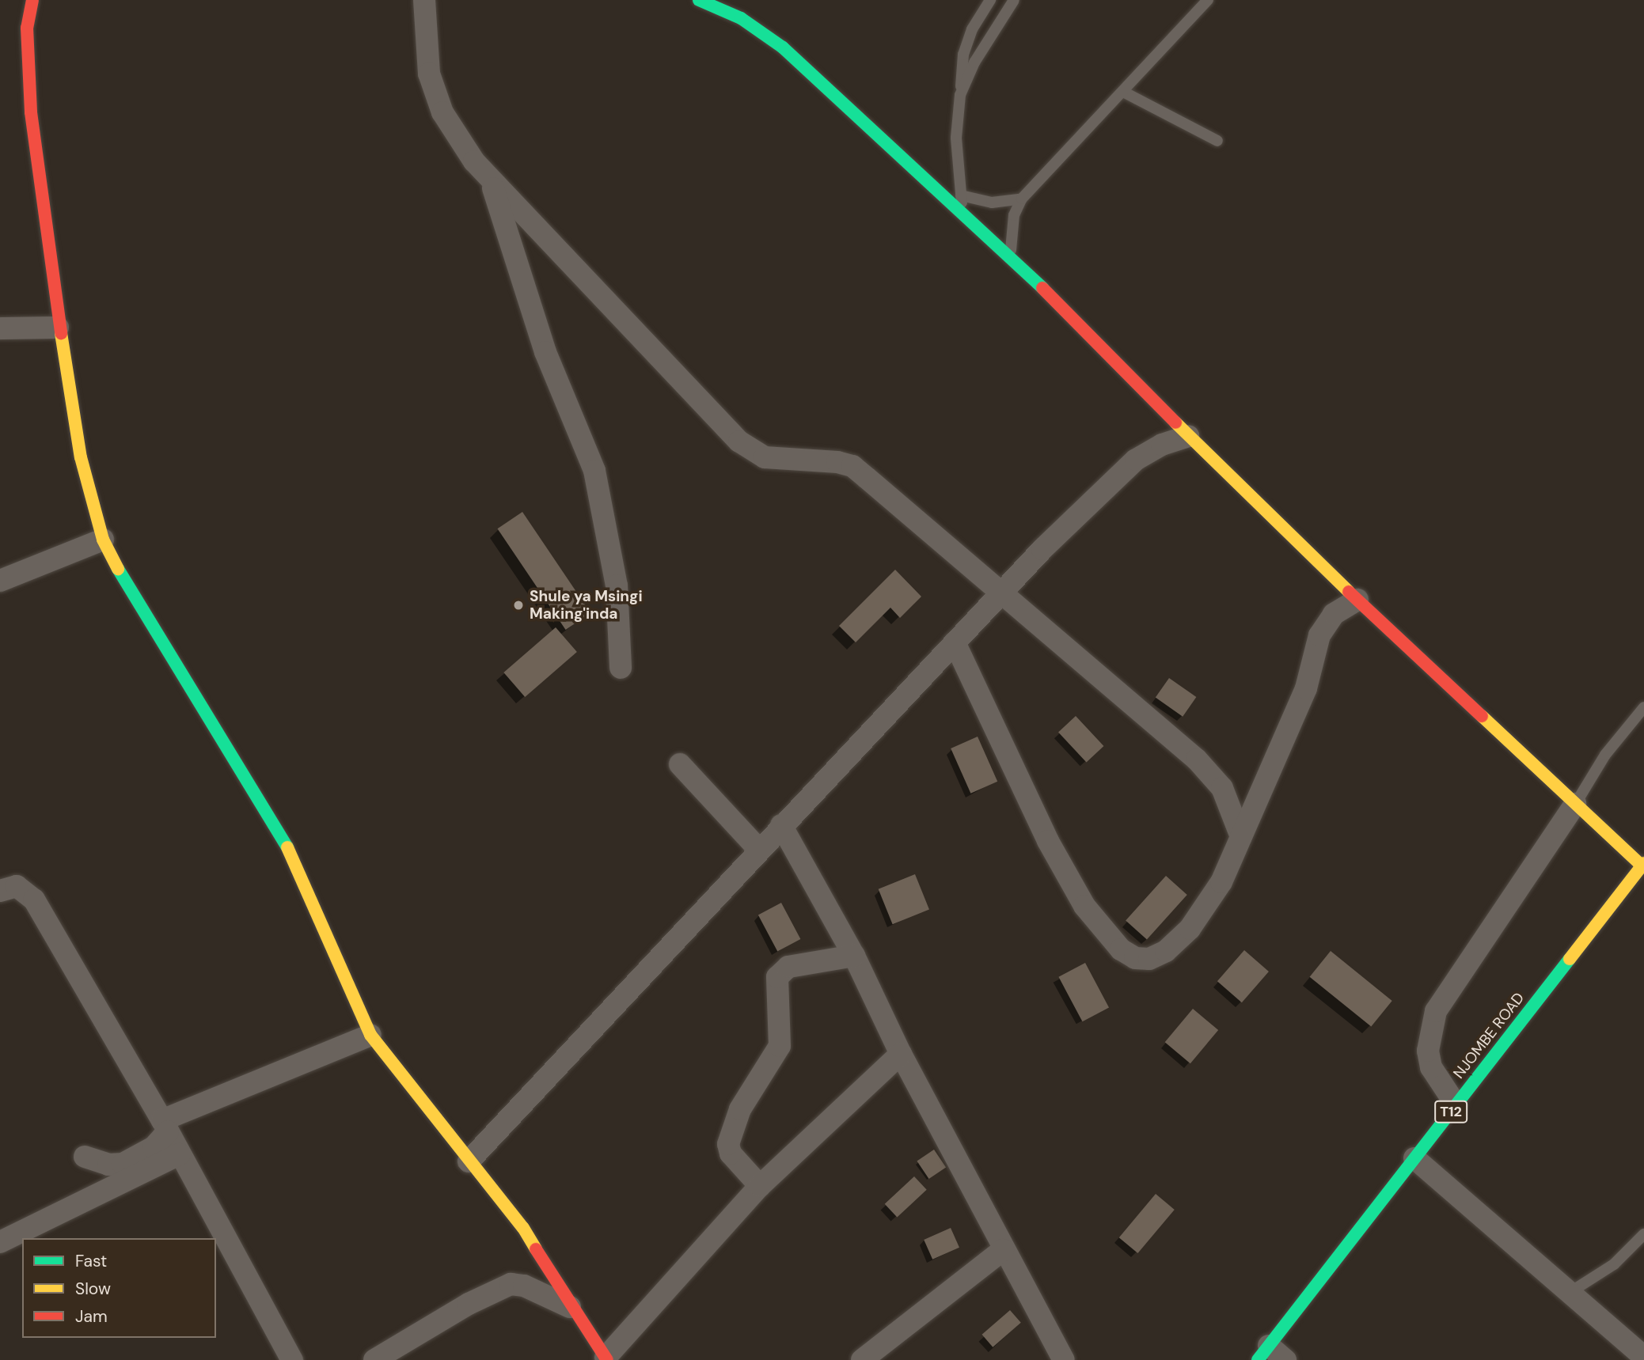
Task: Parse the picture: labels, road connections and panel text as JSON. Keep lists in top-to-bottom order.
{
  "streets": {
    "main road": ["NJOMBE ROAD", "T12"]
  },
  "places": ["Shule ya Msingi Making'inda"],
  "legend": ["Fast", "Slow", "Jam"]
}
